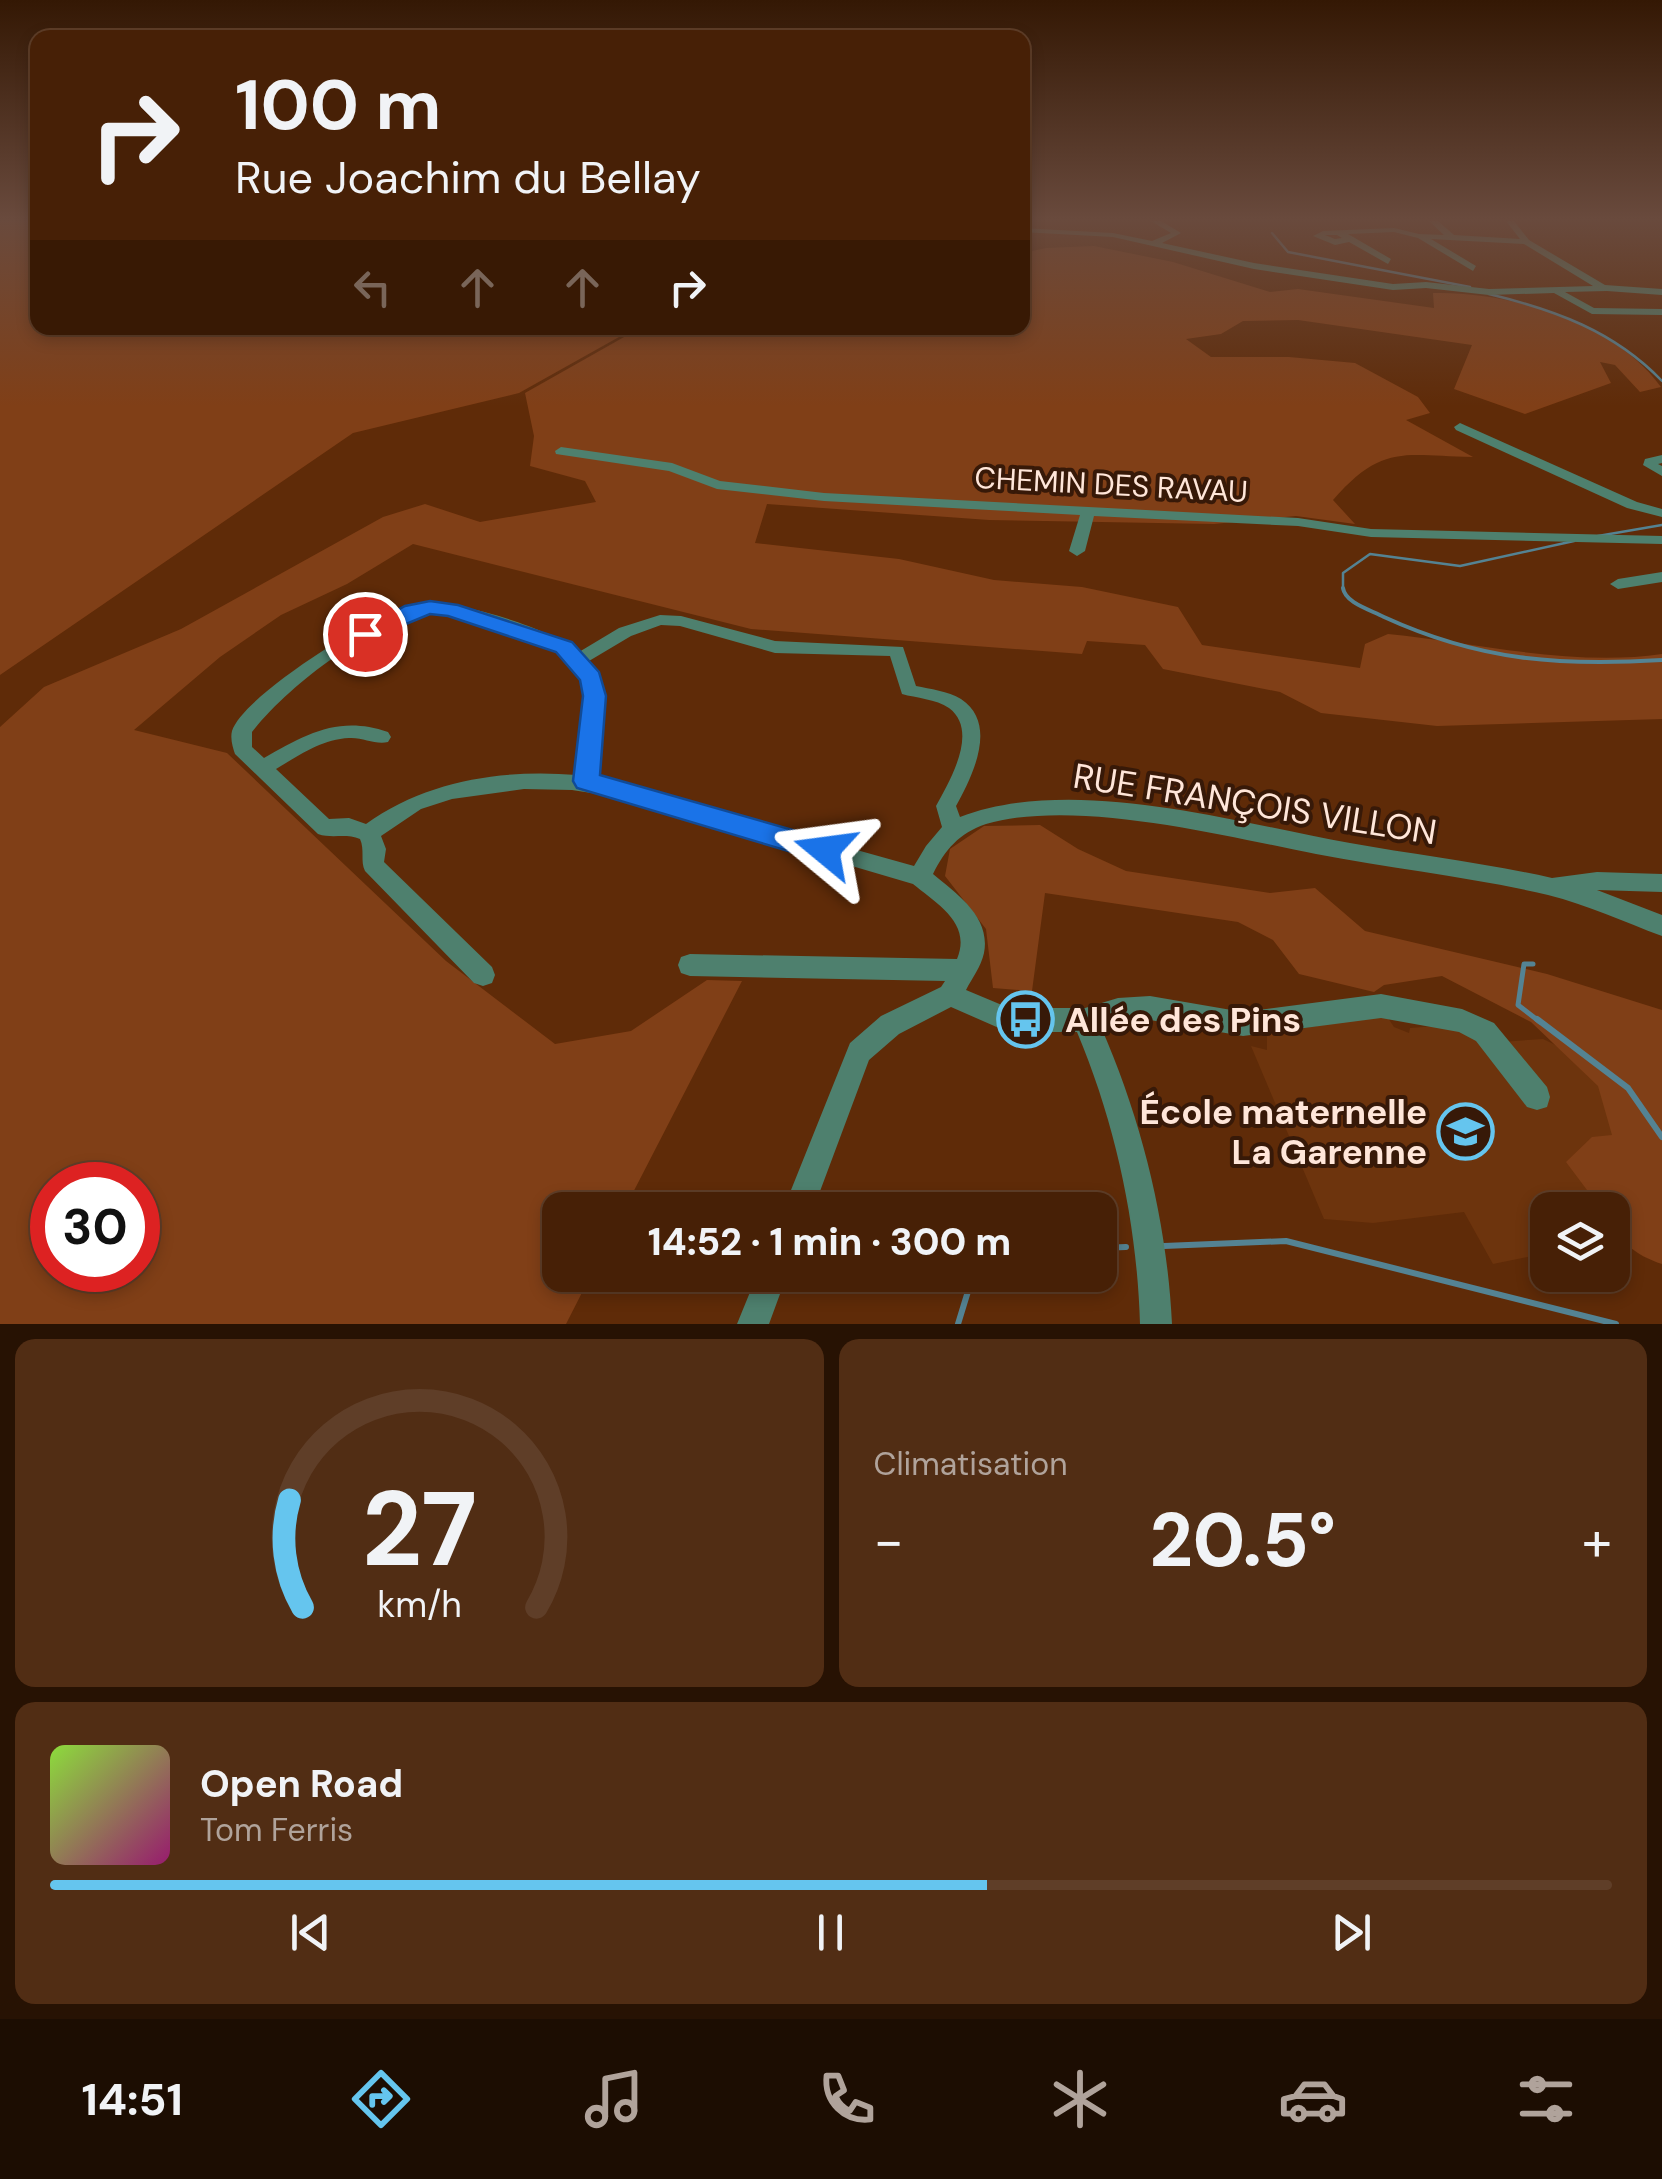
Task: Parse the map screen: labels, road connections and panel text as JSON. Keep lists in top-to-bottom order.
{
  "streets": {
    "street": ["CHEMIN DES RAVAU", "RUE FRANÇOIS VILLON"]
  },
  "places": {
    "bus stop": ["Allée des Pins"],
    "school or university": ["École maternelle La Garenne"]
  },
  "page": {
    "turn": ["100 m", "Rue Joachim du Bellay"],
    "limit": "30",
    "trip": "14:52 · 1 min · 300 m",
    "tile": "Climatisation",
    "heat": ["−", "20.5°", "+"],
    "song": ["Open Road", "Tom Ferris"],
    "tabs": "14:51",
    "gauge": ["27", "km/h"]
  }
}
